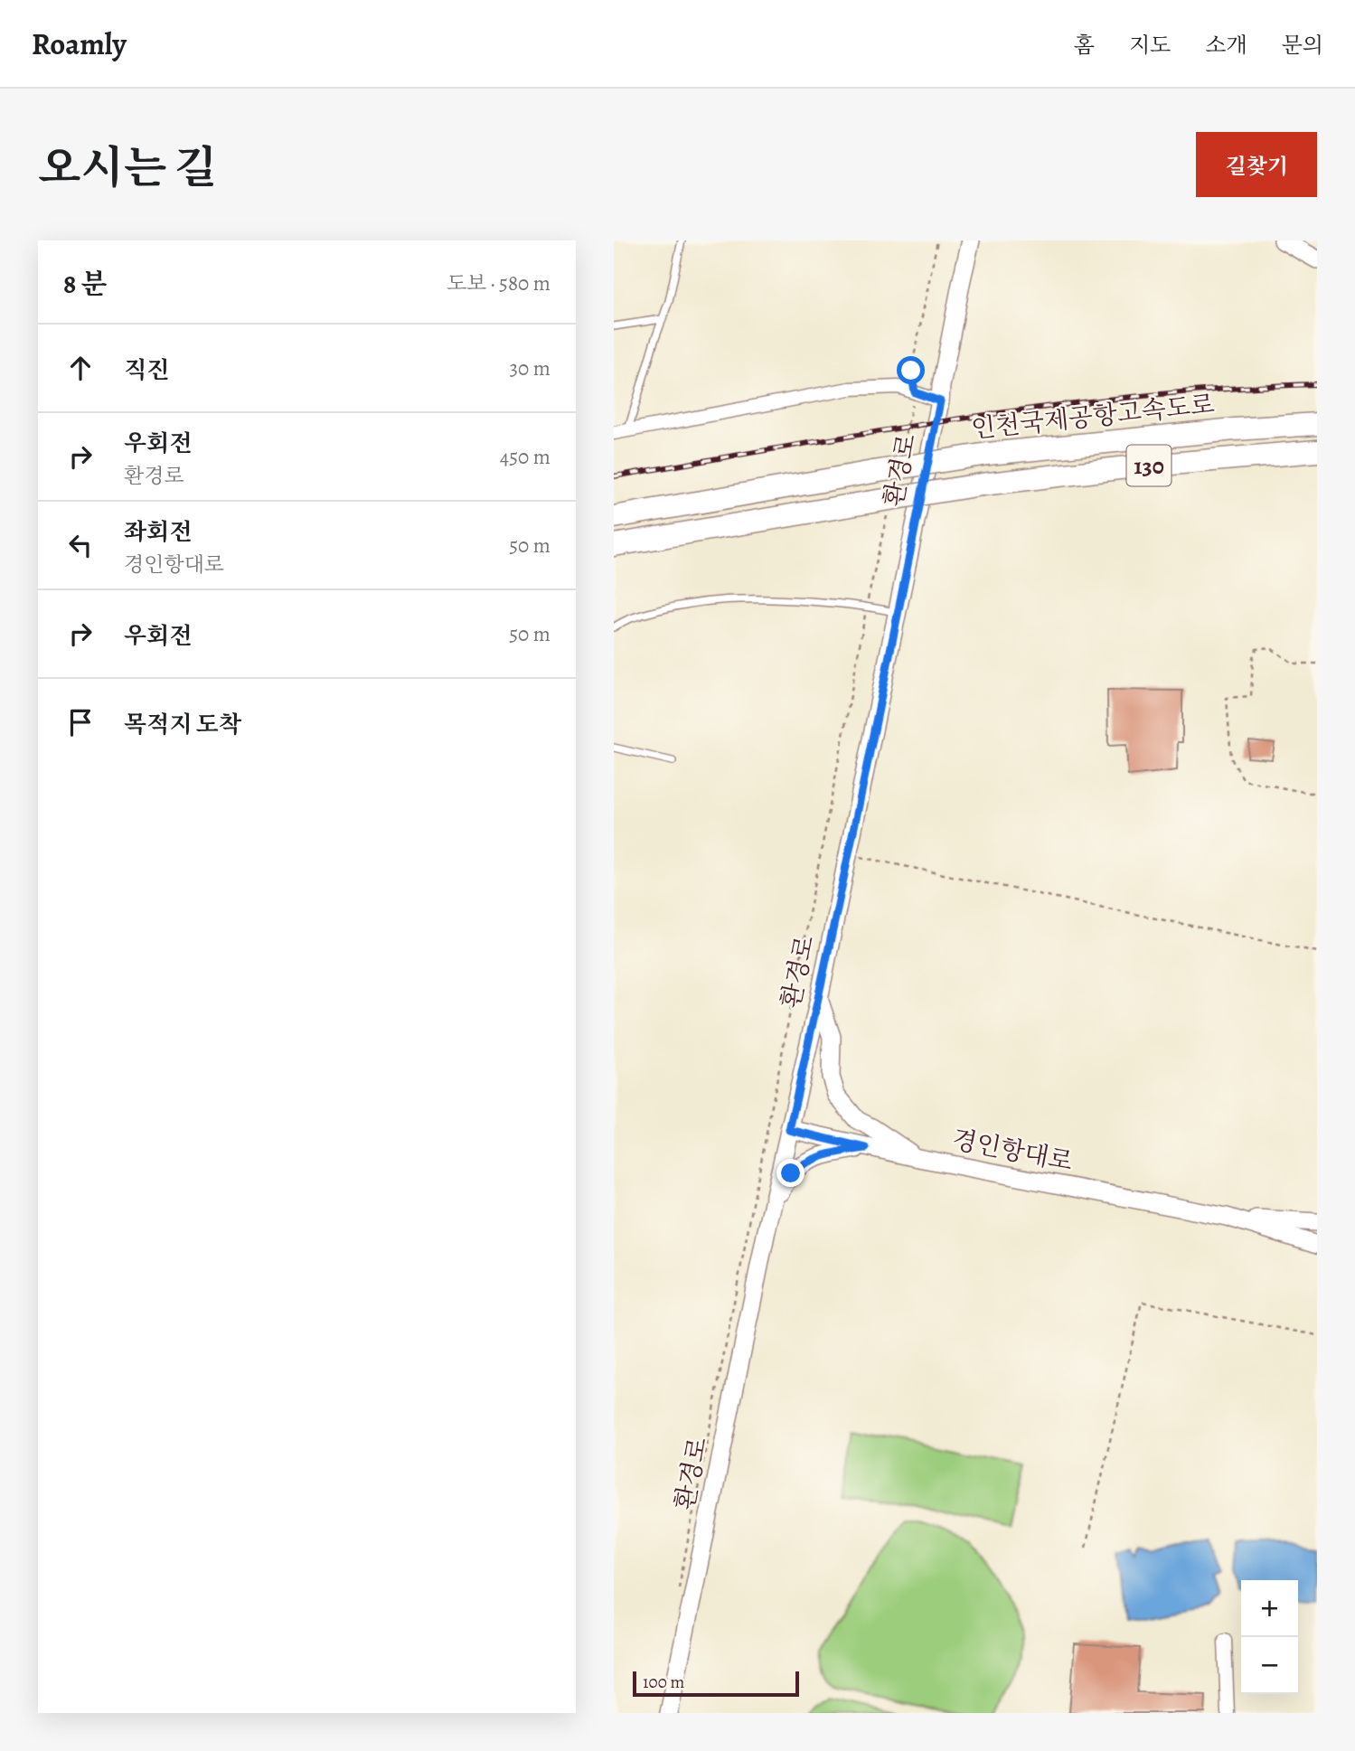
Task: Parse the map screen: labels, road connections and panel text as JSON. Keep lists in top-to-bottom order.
{
  "streets": {
    "highway": ["인천국제공항고속도로", "130"],
    "street": ["환경로", "경인항대로"]
  },
  "crossings": [
    ["환경로", "경인항대로"]
  ],
  "scale_bar": "100 m",
  "page": {
    "header": "Roamly",
    "nav": [
      "홈",
      "지도",
      "소개",
      "문의"
    ],
    "title": "오시는 길",
    "buttons": "길찾기",
    "heading": ["8 분", "도보 · 580 m"],
    "list": [
      ["직진", "30 m"],
      ["우회전", "환경로", "450 m"],
      ["좌회전", "경인항대로", "50 m"],
      ["우회전", "50 m"],
      "목적지 도착"
    ],
    "map_buttons": ["+", "−"],
    "scale": "100 m"
  }
}
